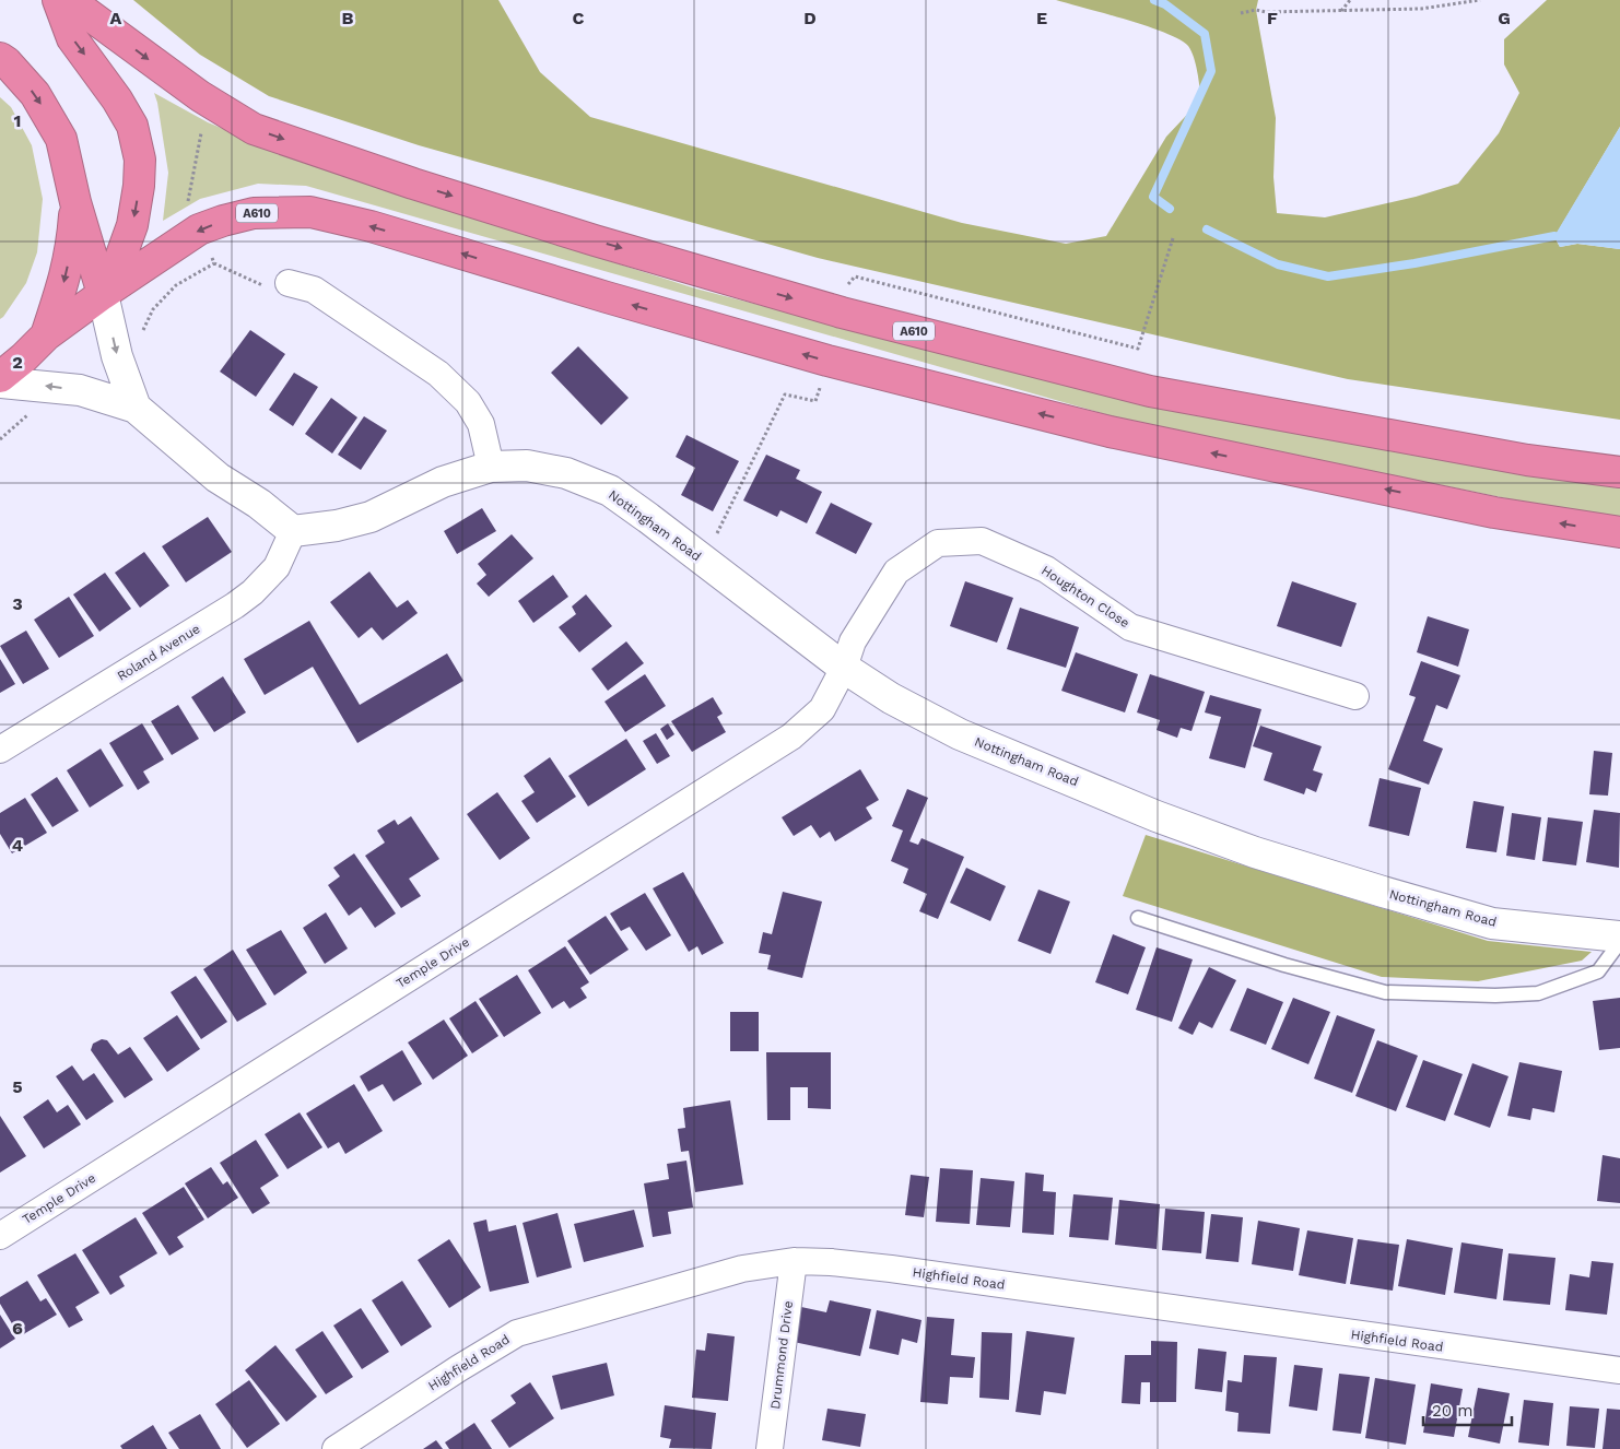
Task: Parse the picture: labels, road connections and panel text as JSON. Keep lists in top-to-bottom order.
{
  "streets": {
    "highway": ["A610"],
    "street": [
      "Nottingham Road",
      "Houghton Close",
      "Roland Avenue",
      "Temple Drive",
      "Highfield Road",
      "Drummond Drive"
    ]
  },
  "crossings": [
    ["Nottingham Road", "Houghton Close"],
    ["Nottingham Road", "Roland Avenue"],
    ["Nottingham Road", "Temple Drive"],
    ["Houghton Close", "Temple Drive"],
    ["Highfield Road", "Drummond Drive"]
  ],
  "scale_bar": "20 m",
  "grid": {
    "columns": [
      "A",
      "B",
      "C",
      "D",
      "E",
      "F",
      "G"
    ],
    "rows": [
      "1",
      "2",
      "3",
      "4",
      "5",
      "6"
    ]
  }
}
